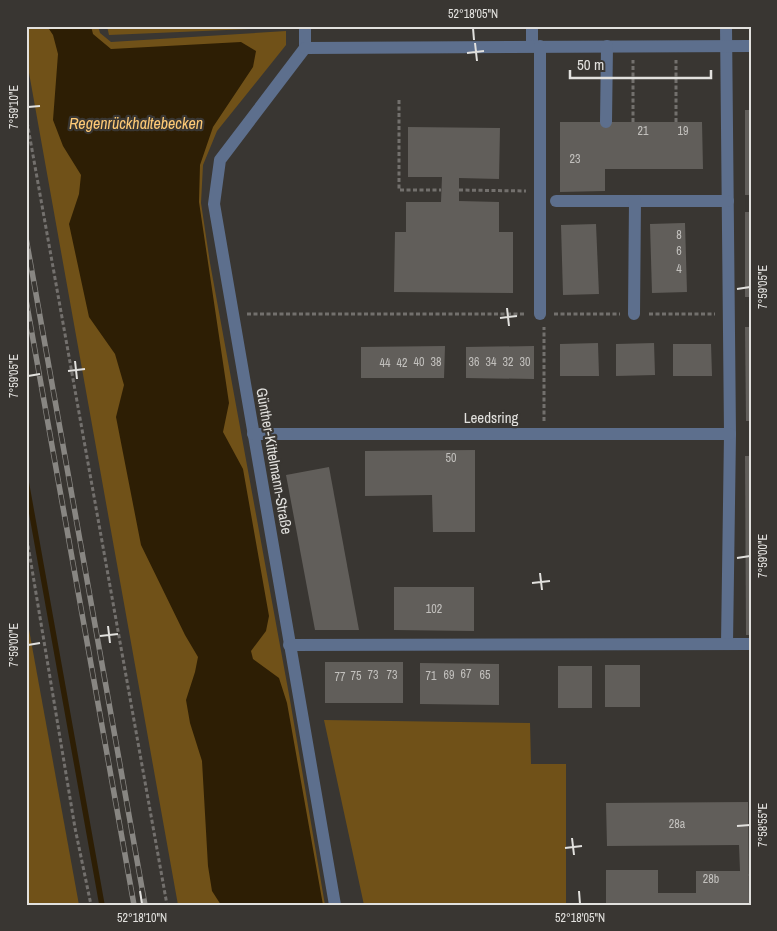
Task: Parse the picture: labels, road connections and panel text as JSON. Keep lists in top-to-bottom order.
{
  "streets": {
    "street": ["Leedsring", "Günther-Kittelmann-Straße"]
  },
  "crossings": [
    ["Leedsring", "Günther-Kittelmann-Straße"]
  ],
  "water": ["Regenrückhaltebecken"],
  "house_numbers": [
    "21",
    "19",
    "23",
    "8",
    "6",
    "4",
    "40",
    "38",
    "36",
    "34",
    "32",
    "30",
    "44",
    "42",
    "50",
    "102",
    "67",
    "73",
    "73",
    "69",
    "65",
    "75",
    "71",
    "77",
    "28a",
    "28b"
  ],
  "scale_bar": "50 m",
  "coordinates": [
    "52°18'05\"N",
    "7°59'10\"E",
    "7°59'05\"E",
    "7°59'00\"E",
    "7°58'55\"E",
    "52°18'10\"N"
  ]
}
